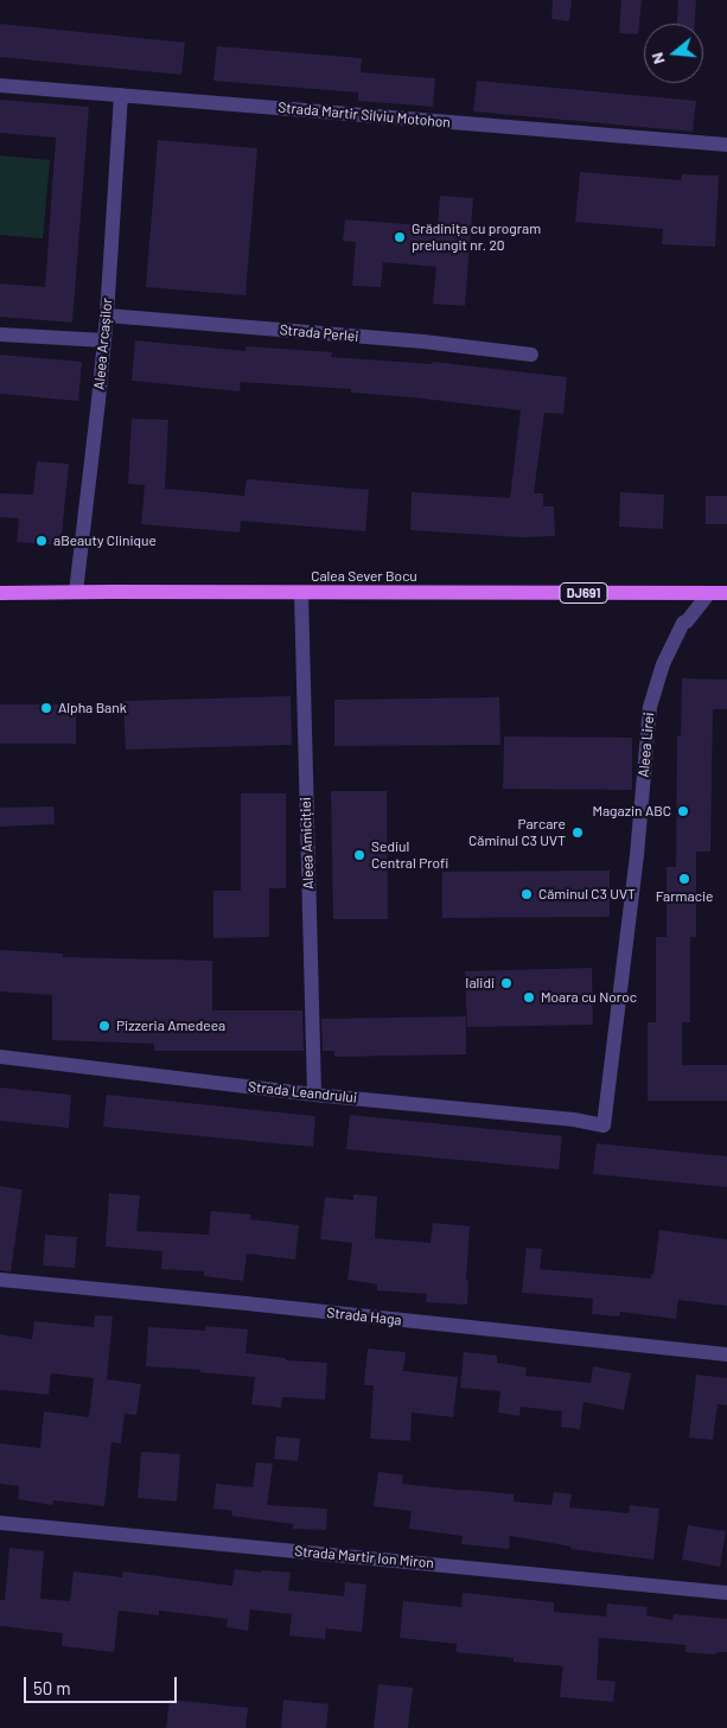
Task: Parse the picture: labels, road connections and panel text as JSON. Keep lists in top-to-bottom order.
{
  "streets": {
    "main road": ["Calea Sever Bocu", "DJ691"],
    "street": [
      "Strada Martir Silviu Motohon",
      "Strada Perlei",
      "Aleea Arcașilor",
      "Aleea Lirei",
      "Aleea Amiciției",
      "Strada Leandrului",
      "Strada Haga",
      "Strada Martir Ion Miron"
    ]
  },
  "crossings": [
    ["Strada Martir Silviu Motohon", "Aleea Arcașilor"],
    ["Strada Perlei", "Aleea Arcașilor"],
    ["Aleea Arcașilor", "Calea Sever Bocu"],
    ["Calea Sever Bocu", "Aleea Lirei"],
    ["Calea Sever Bocu", "Aleea Amiciției"],
    ["Aleea Lirei", "Strada Leandrului"],
    ["Aleea Amiciției", "Strada Leandrului"]
  ],
  "places": [
    "Grădinița cu program prelungit nr. 20",
    "aBeauty Clinique",
    "Alpha Bank",
    "Magazin ABC",
    "Parcare Căminul C3 UVT",
    "Sediul Central Profi",
    "Farmacie",
    "Căminul C3 UVT",
    "Ialidi",
    "Moara cu Noroc",
    "Pizzeria Amedeea"
  ],
  "scale_bar": "50 m",
  "north": "left"
}
